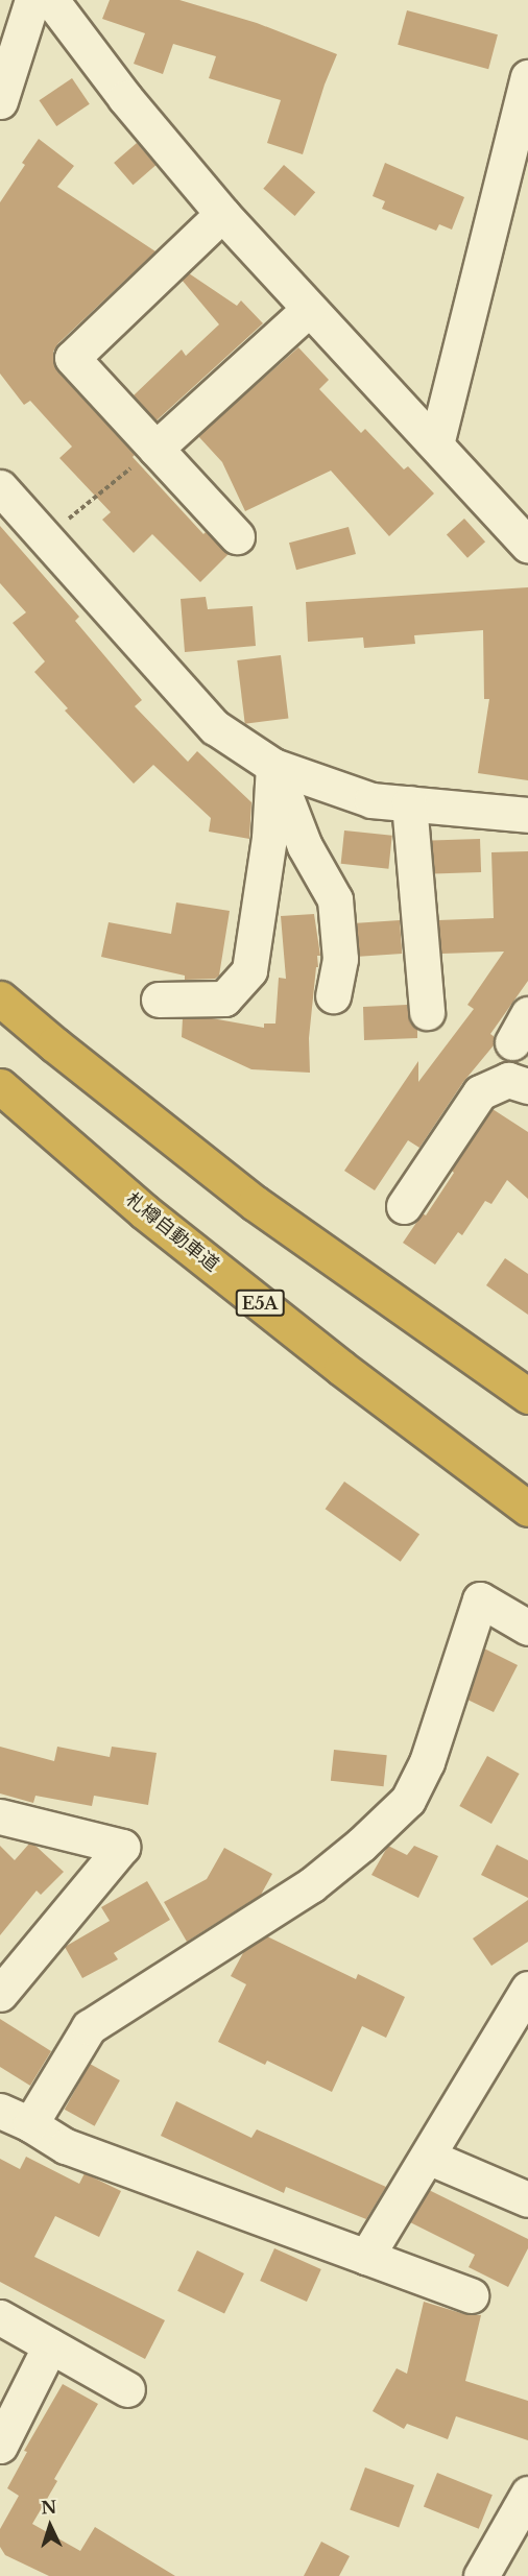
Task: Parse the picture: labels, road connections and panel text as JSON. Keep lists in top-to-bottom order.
{
  "streets": {
    "highway": ["札樽自動車道", "E5A"]
  },
  "north": "top"
}
